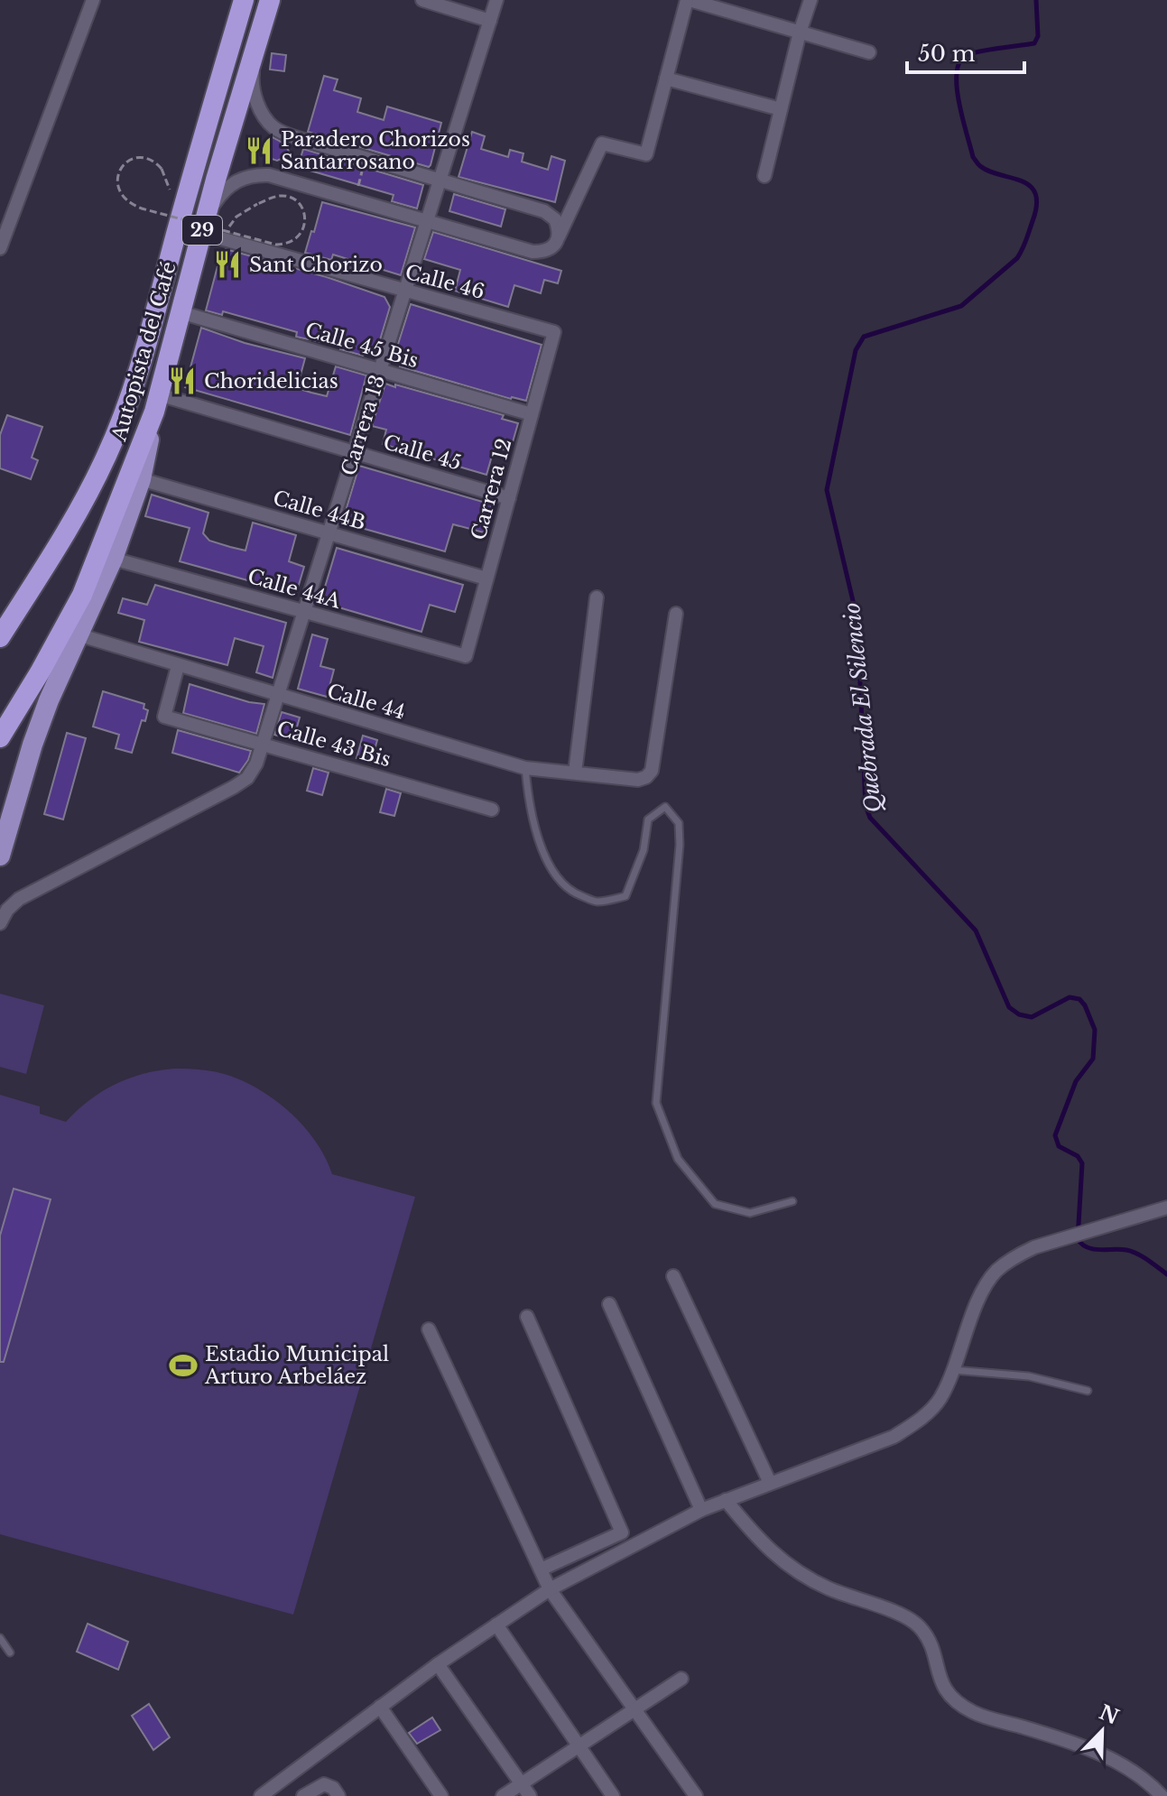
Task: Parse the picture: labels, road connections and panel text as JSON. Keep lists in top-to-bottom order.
{
  "streets": {
    "highway": ["29", "Autopista del Café"],
    "street": [
      "Calle 46",
      "Calle 45 Bis",
      "Carrera 13",
      "Calle 45",
      "Carrera 12",
      "Calle 44B",
      "Calle 44A",
      "Calle 44",
      "Calle 43 Bis"
    ]
  },
  "crossings": [
    ["Calle 46", "Autopista del Café"],
    ["Calle 46", "Carrera 13"],
    ["Calle 46", "Carrera 12"],
    ["Calle 45 Bis", "Autopista del Café"],
    ["Calle 45 Bis", "Carrera 13"],
    ["Calle 45 Bis", "Carrera 12"],
    ["Autopista del Café", "Calle 45"],
    ["Carrera 13", "Calle 45"],
    ["Carrera 13", "Calle 44B"],
    ["Carrera 13", "Calle 44A"],
    ["Carrera 13", "Calle 44"],
    ["Carrera 13", "Calle 43 Bis"],
    ["Calle 45", "Carrera 12"],
    ["Carrera 12", "Calle 44B"],
    ["Carrera 12", "Calle 44A"],
    ["Calle 44", "Calle 43 Bis"]
  ],
  "water": ["Quebrada El Silencio"],
  "places": {
    "restaurant": ["Paradero Chorizos Santarrosano", "Sant Chorizo", "Choridelicias"],
    "sports": ["Estadio Municipal Arturo Arbeláez"]
  },
  "scale_bar": "50 m",
  "north": "top right"
}
